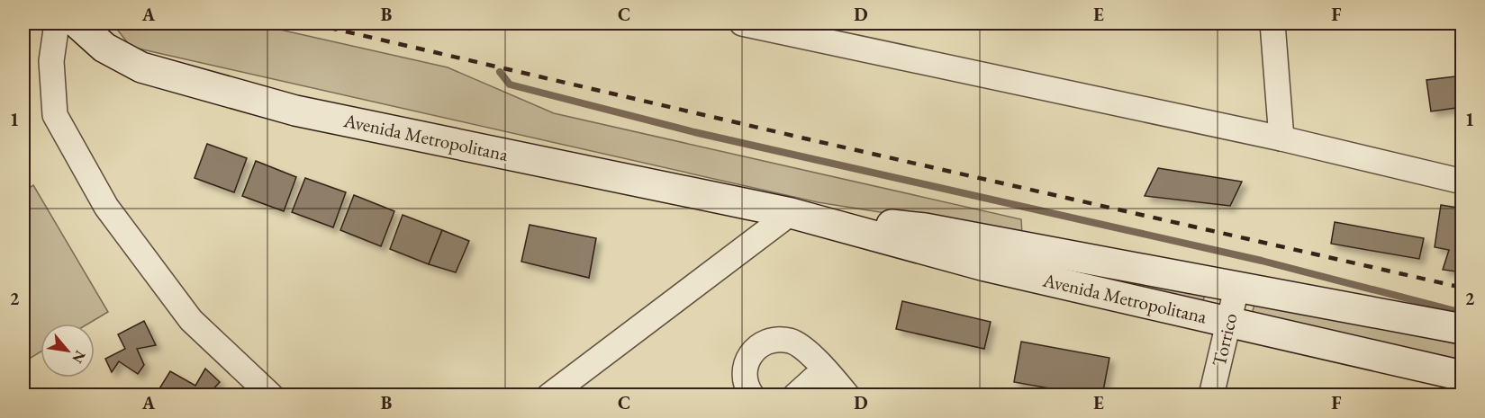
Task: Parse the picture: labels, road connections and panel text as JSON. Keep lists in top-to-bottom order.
{
  "streets": {
    "street": ["Avenida Metropolitana", "Torrico"]
  },
  "crossings": [
    ["Avenida Metropolitana", "Torrico"]
  ],
  "north": "bottom right",
  "grid": {
    "columns": [
      "A",
      "B",
      "C",
      "D",
      "E",
      "F"
    ],
    "rows": ["1", "2"]
  }
}
